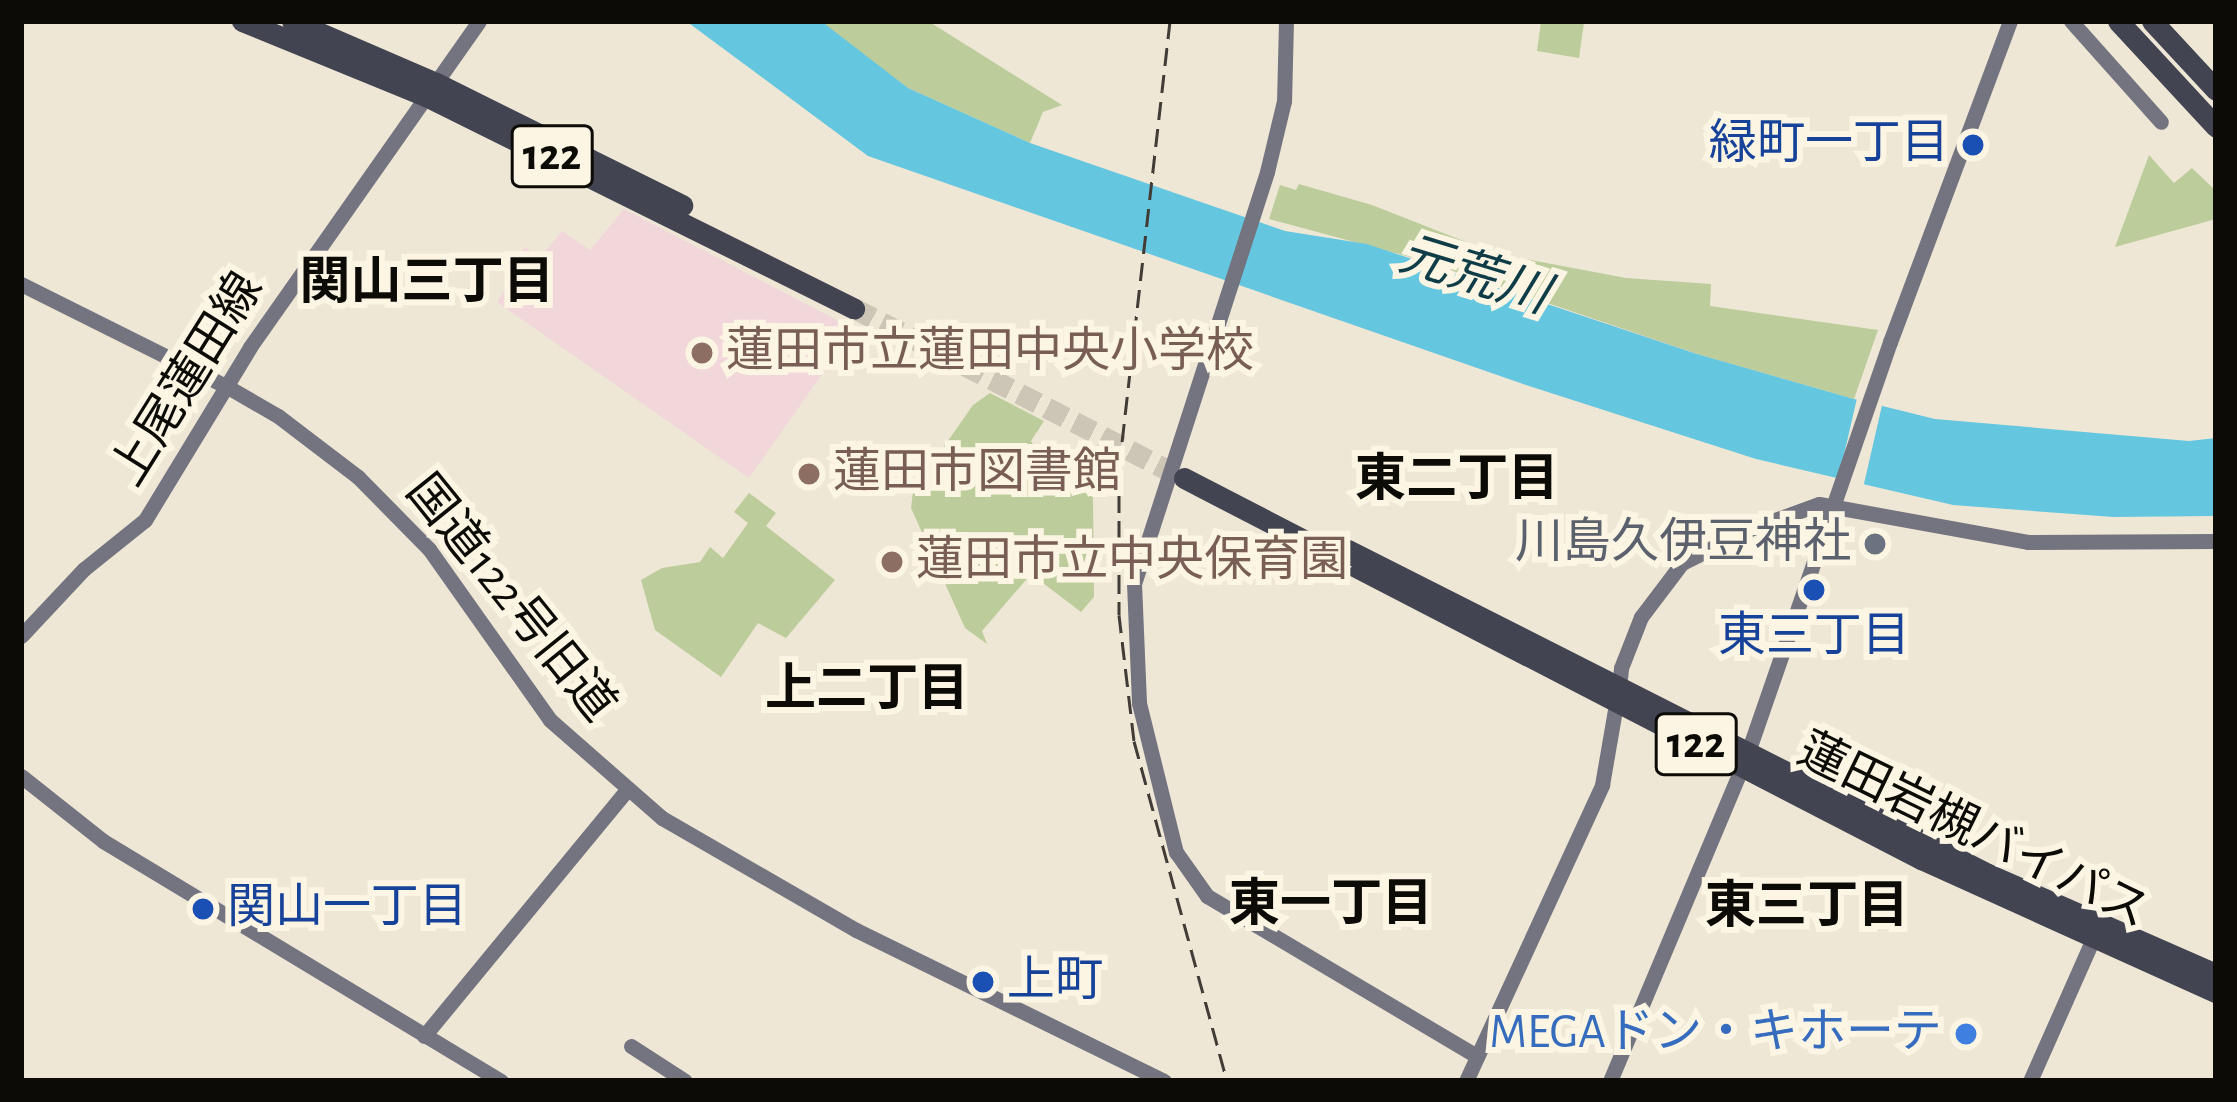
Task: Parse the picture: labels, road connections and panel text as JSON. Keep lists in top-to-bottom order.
{
  "streets": {
    "highway": ["122", "蓮田岩槻バイパス"],
    "street": ["上尾蓮田線", "国道122号旧道"]
  },
  "crossings": [
    ["122", "上尾蓮田線"],
    ["上尾蓮田線", "国道122号旧道"]
  ],
  "districts": [
    "関山三丁目",
    "東二丁目",
    "上二丁目",
    "東一丁目",
    "東三丁目"
  ],
  "water": ["元荒川"],
  "places": [
    "緑町一丁目",
    "蓮田市立蓮田中央小学校",
    "蓮田市図書館",
    "川島久伊豆神社",
    "蓮田市立中央保育園",
    "東三丁目",
    "関山一丁目",
    "上町",
    "MEGAドン・キホーテ"
  ]
}
